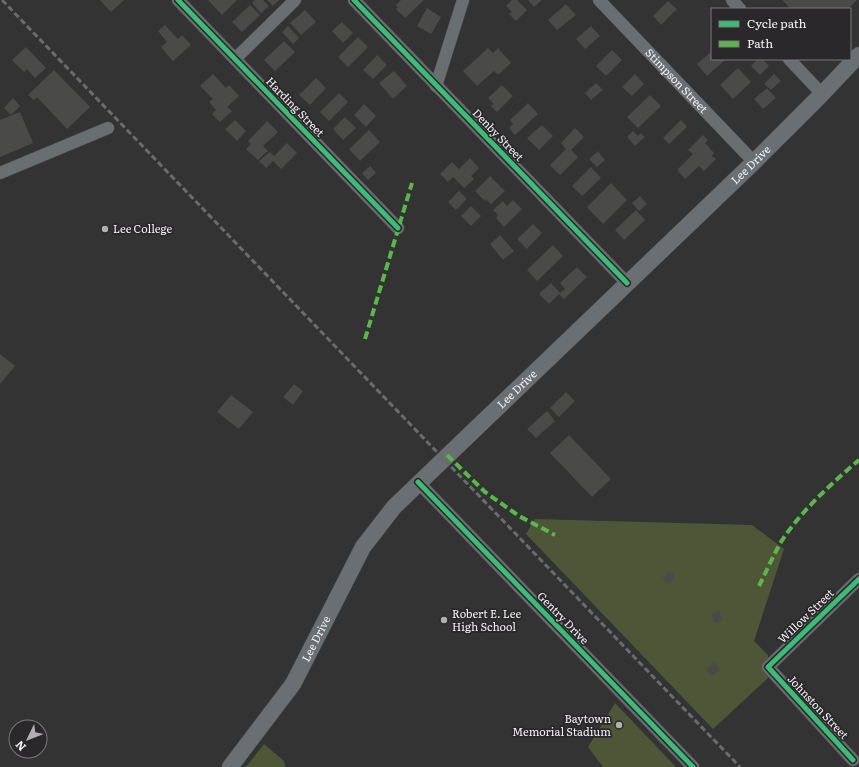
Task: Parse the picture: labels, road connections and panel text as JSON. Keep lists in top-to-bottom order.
{
  "streets": {
    "main road": ["Lee Drive"],
    "street": [
      "Stimpson Street",
      "Harding Street",
      "Denby Street",
      "Willow Street",
      "Gentry Drive",
      "Johnston Street"
    ]
  },
  "crossings": [
    ["Stimpson Street", "Lee Drive"],
    ["Denby Street", "Lee Drive"],
    ["Lee Drive", "Gentry Drive"],
    ["Willow Street", "Johnston Street"]
  ],
  "places": ["Lee College", "Robert E. Lee High School", "Baytown Memorial Stadium"],
  "legend": ["Cycle path", "Path"],
  "north": "bottom left"
}
